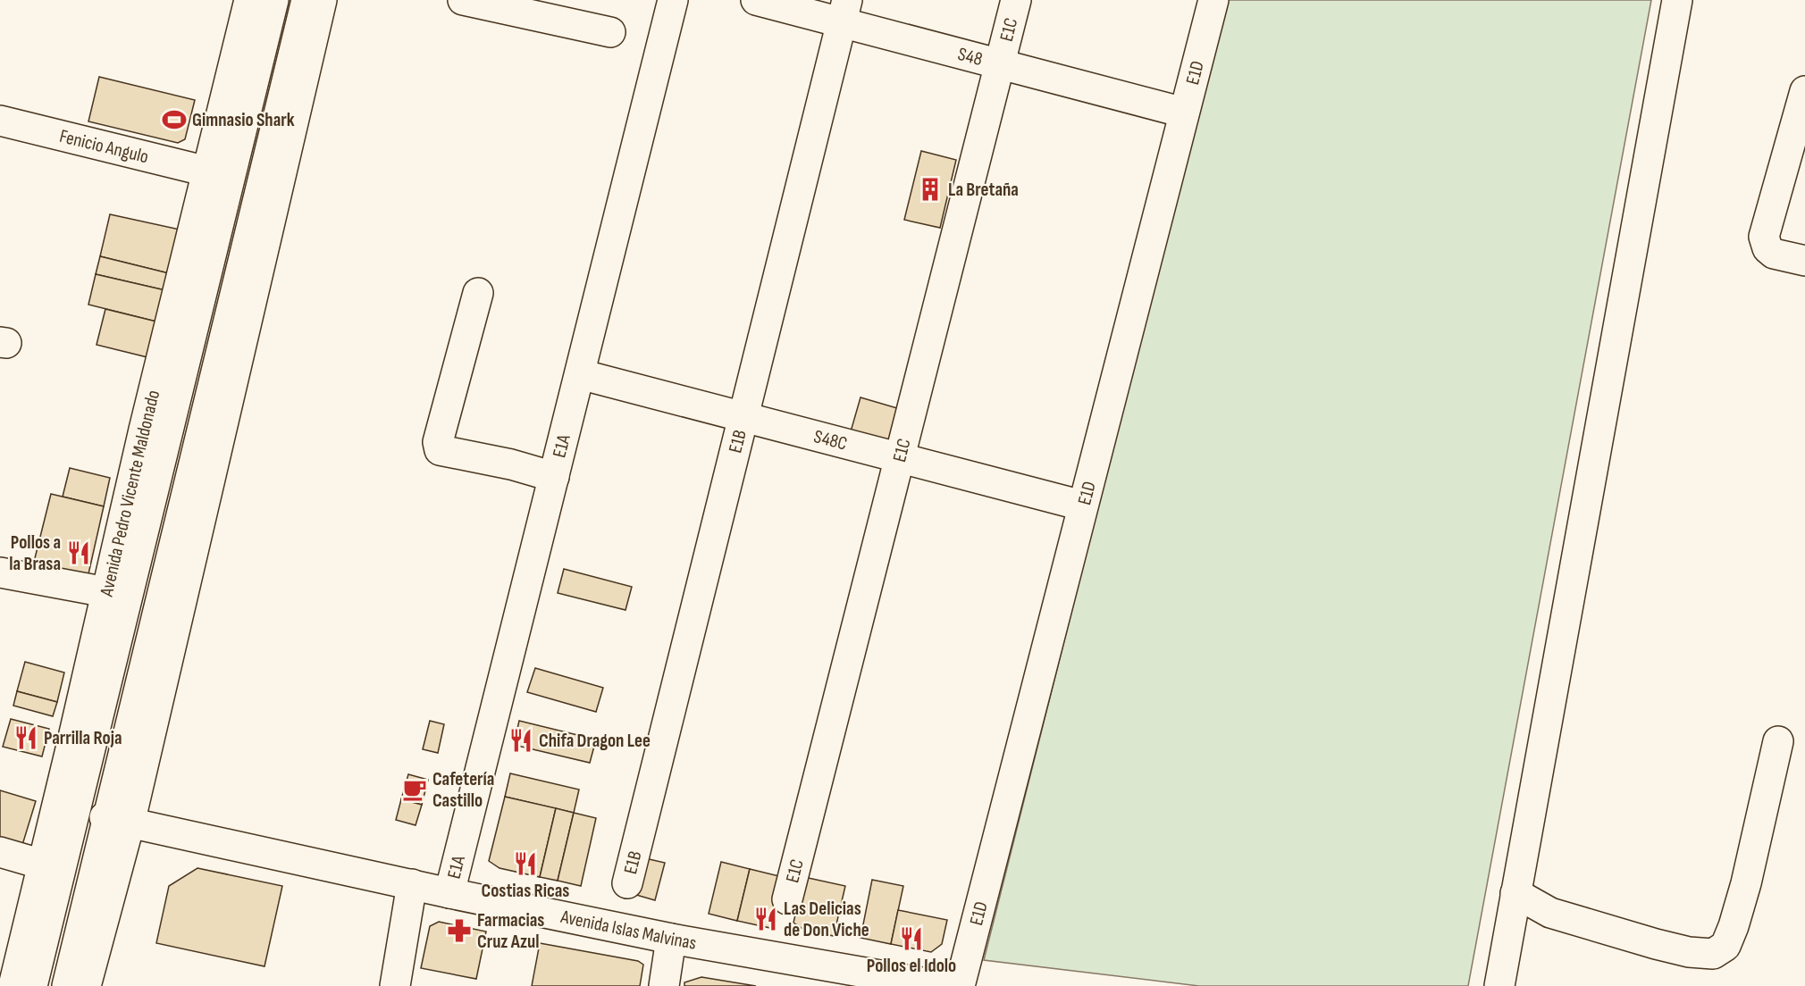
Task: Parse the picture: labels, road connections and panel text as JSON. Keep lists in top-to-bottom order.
{
  "streets": {
    "street": [
      "E1C",
      "S48",
      "E1D",
      "Fenicio Angulo",
      "S48C",
      "E1B",
      "E1A",
      "Avenida Pedro Vicente Maldonado",
      "Avenida Islas Malvinas"
    ]
  },
  "crossings": [
    ["E1C", "S48"],
    ["E1C", "S48C"],
    ["S48", "E1D"],
    ["S48", "E1B"],
    ["E1D", "S48C"],
    ["Fenicio Angulo", "Avenida Pedro Vicente Maldonado"],
    ["S48C", "E1B"],
    ["S48C", "E1A"],
    ["E1A", "Avenida Islas Malvinas"],
    ["Avenida Pedro Vicente Maldonado", "Avenida Islas Malvinas"]
  ],
  "places": {
    "sports": ["Gimnasio Shark"],
    "building": ["La Bretaña"],
    "restaurant": [
      "Pollos a la Brasa",
      "Parrilla Roja",
      "Chifa Dragon Lee",
      "Costias Ricas",
      "Las Delicias de Don Viche",
      "Pollos el Idolo"
    ],
    "cafe": ["Cafetería Castillo"],
    "pharmacy": ["Farmacias Cruz Azul"]
  }
}
